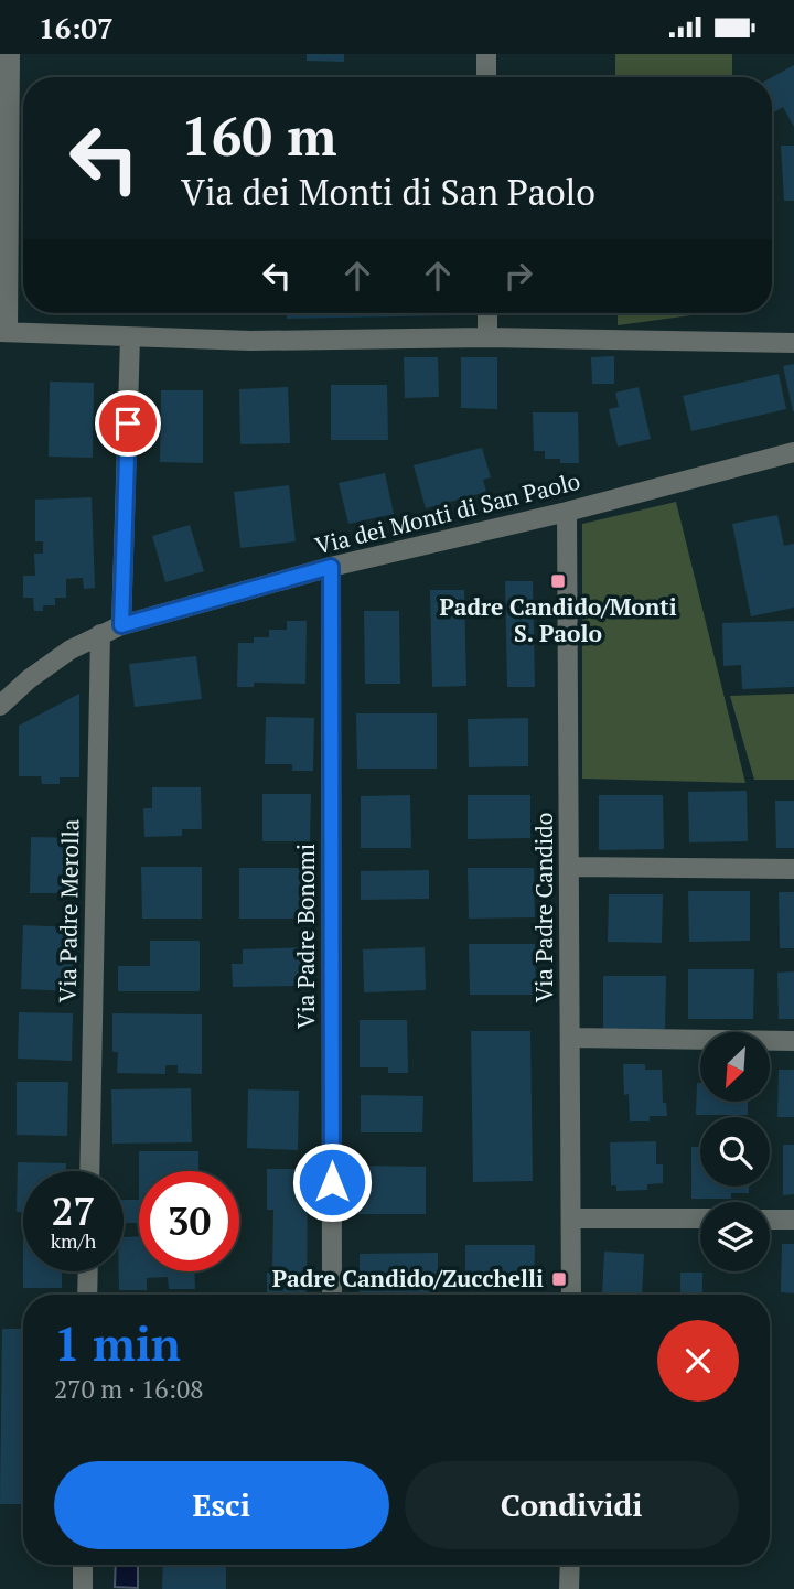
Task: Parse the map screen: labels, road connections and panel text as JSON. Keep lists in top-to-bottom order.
{
  "streets": {
    "street": [
      "Via dei Monti di San Paolo",
      "Via Padre Candido",
      "Via Padre Merolla",
      "Via Padre Bonomi"
    ]
  },
  "crossings": [
    ["Via dei Monti di San Paolo", "Via Padre Candido"],
    ["Via dei Monti di San Paolo", "Via Padre Merolla"],
    ["Via dei Monti di San Paolo", "Via Padre Bonomi"]
  ],
  "places": {
    "transit": ["Padre Candido/Monti S. Paolo", "Padre Candido/Zucchelli"]
  },
  "north": "bottom left",
  "page": {
    "status": "16:07",
    "turn": ["160 m", "Via dei Monti di San Paolo"],
    "speed": "27 km/h",
    "limit": "30",
    "heading": ["1 min", "270 m · 16:08"],
    "buttons": ["Esci", "Condividi"]
  }
}
